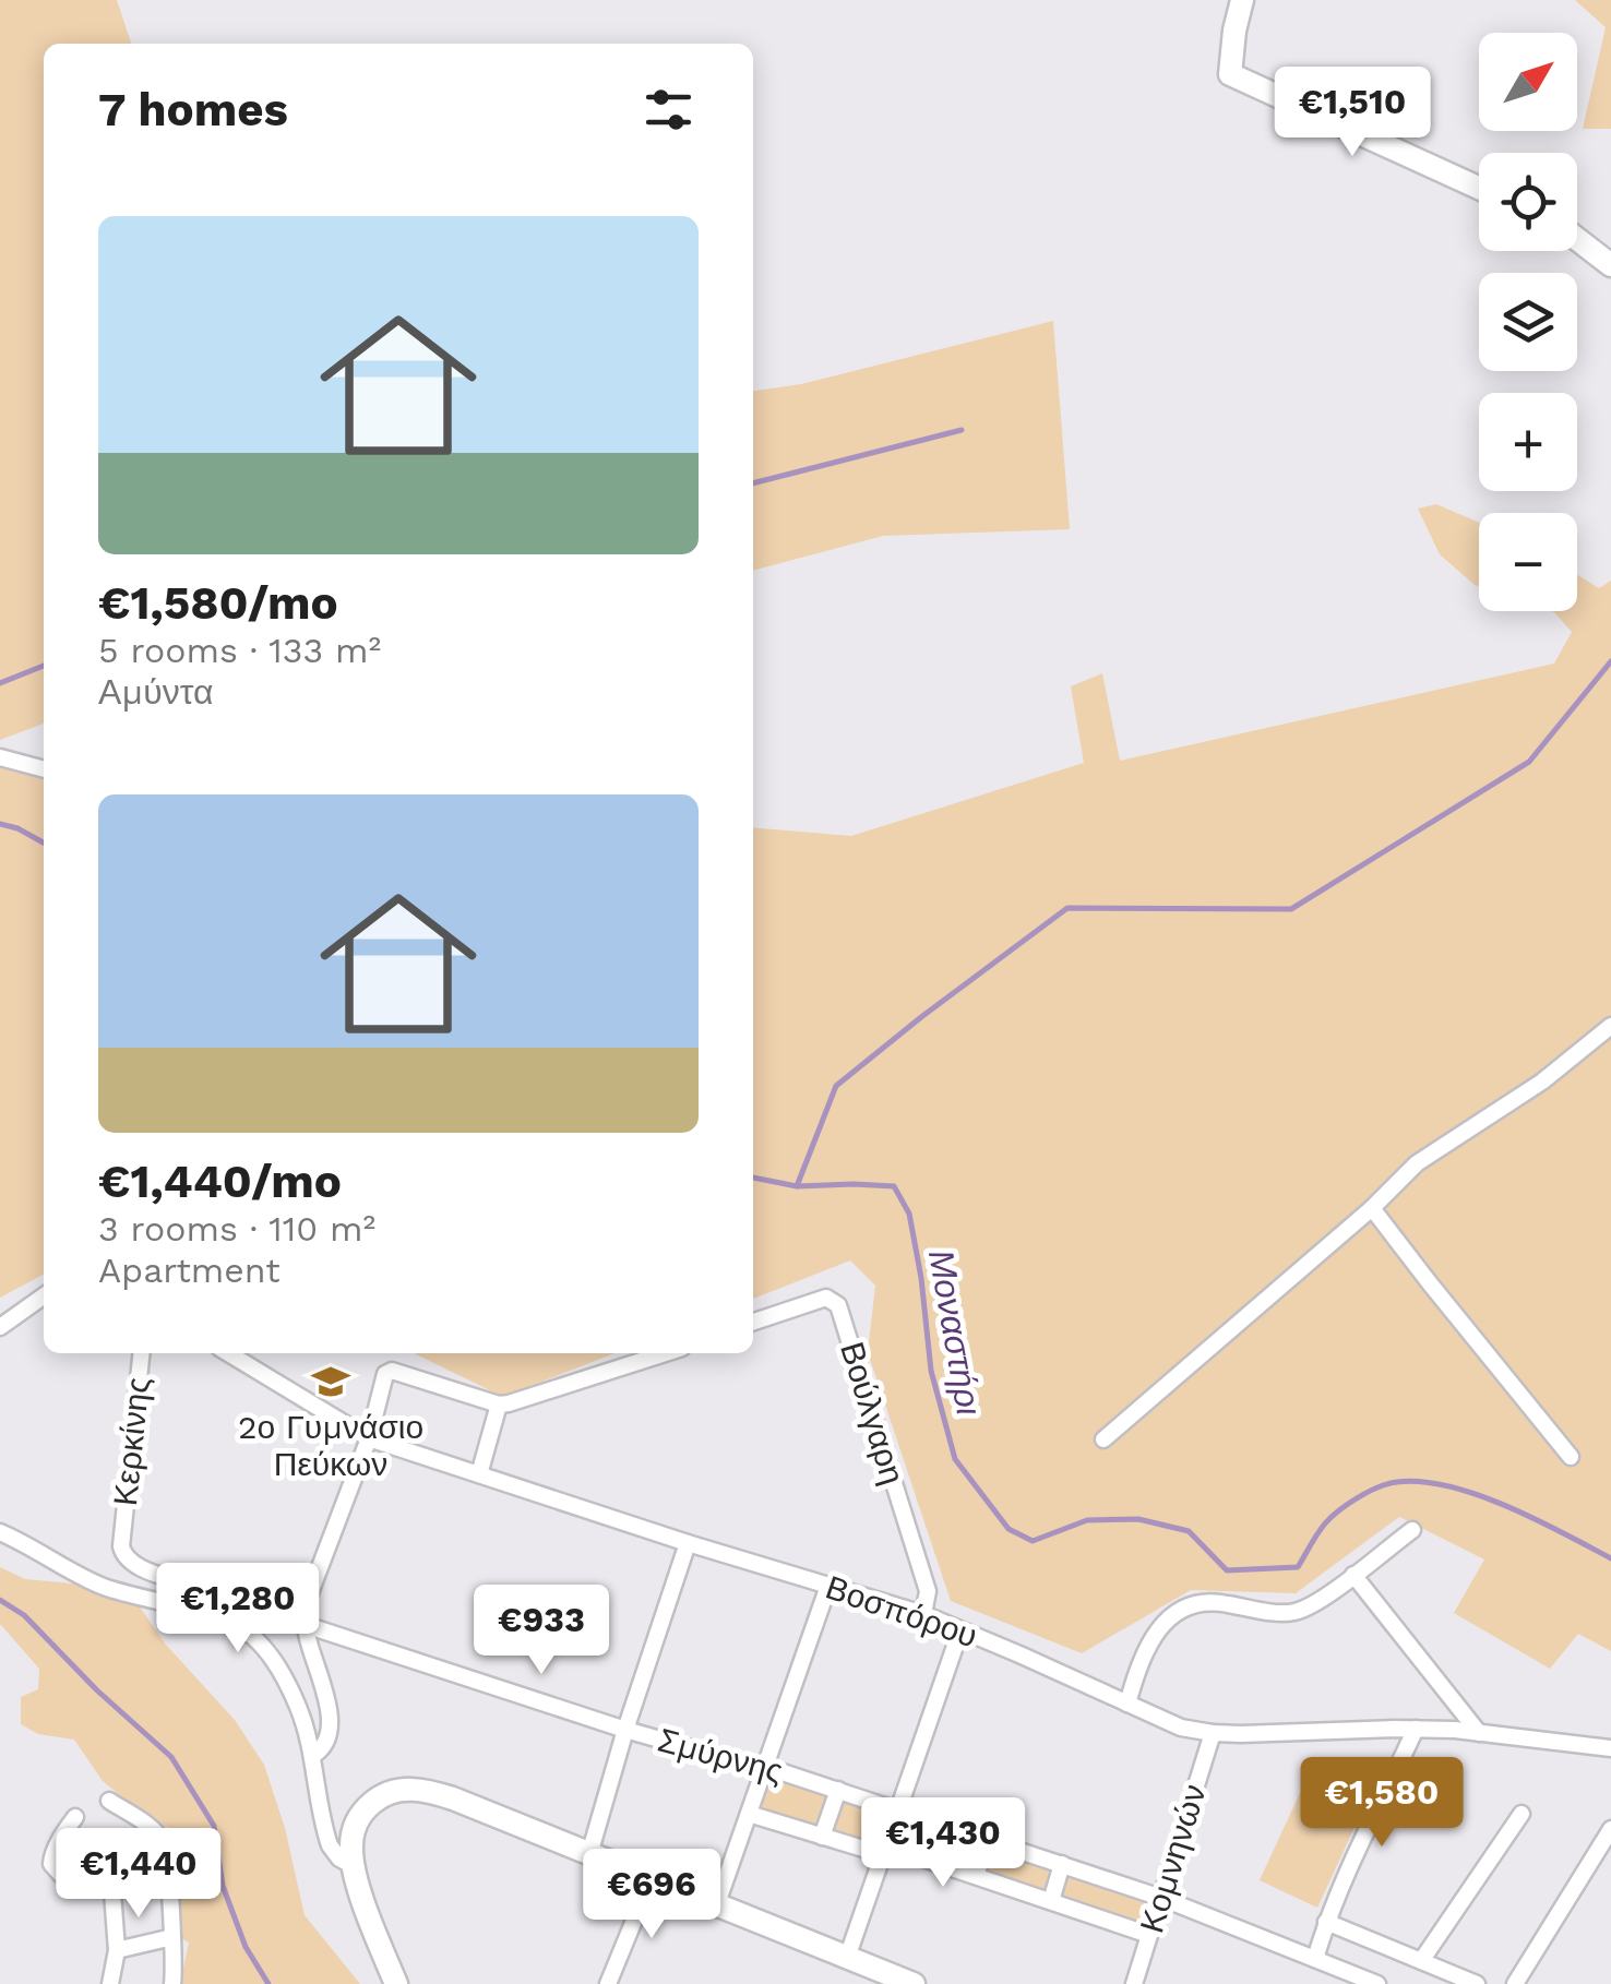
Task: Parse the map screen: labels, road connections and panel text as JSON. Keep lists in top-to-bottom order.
{
  "streets": {
    "street": [
      "Βούλγαρη",
      "Κερκίνης",
      "Βοσπόρου",
      "Σμύρνης",
      "Κομνηνών"
    ]
  },
  "crossings": [
    ["Βούλγαρη", "Βοσπόρου"],
    ["Βοσπόρου", "Κομνηνών"],
    ["Σμύρνης", "Κομνηνών"]
  ],
  "water": ["Μοναστήρι"],
  "places": {
    "school or university": ["2ο Γυμνάσιο Πεύκων"]
  },
  "north": "top right",
  "page": {
    "map_buttons": ["+", "−"],
    "heading": "7 homes",
    "price": [
      "€1,510",
      "€1,280",
      "€933",
      "€1,580",
      "€1,430",
      "€1,440",
      "€696"
    ],
    "list": [
      {
        "name": "€1,580/mo",
        "note": "5 rooms · 133 m² · Αμύντα"
      },
      {
        "name": "€1,440/mo",
        "note": "3 rooms · 110 m² · Apartment"
      }
    ]
  }
}
